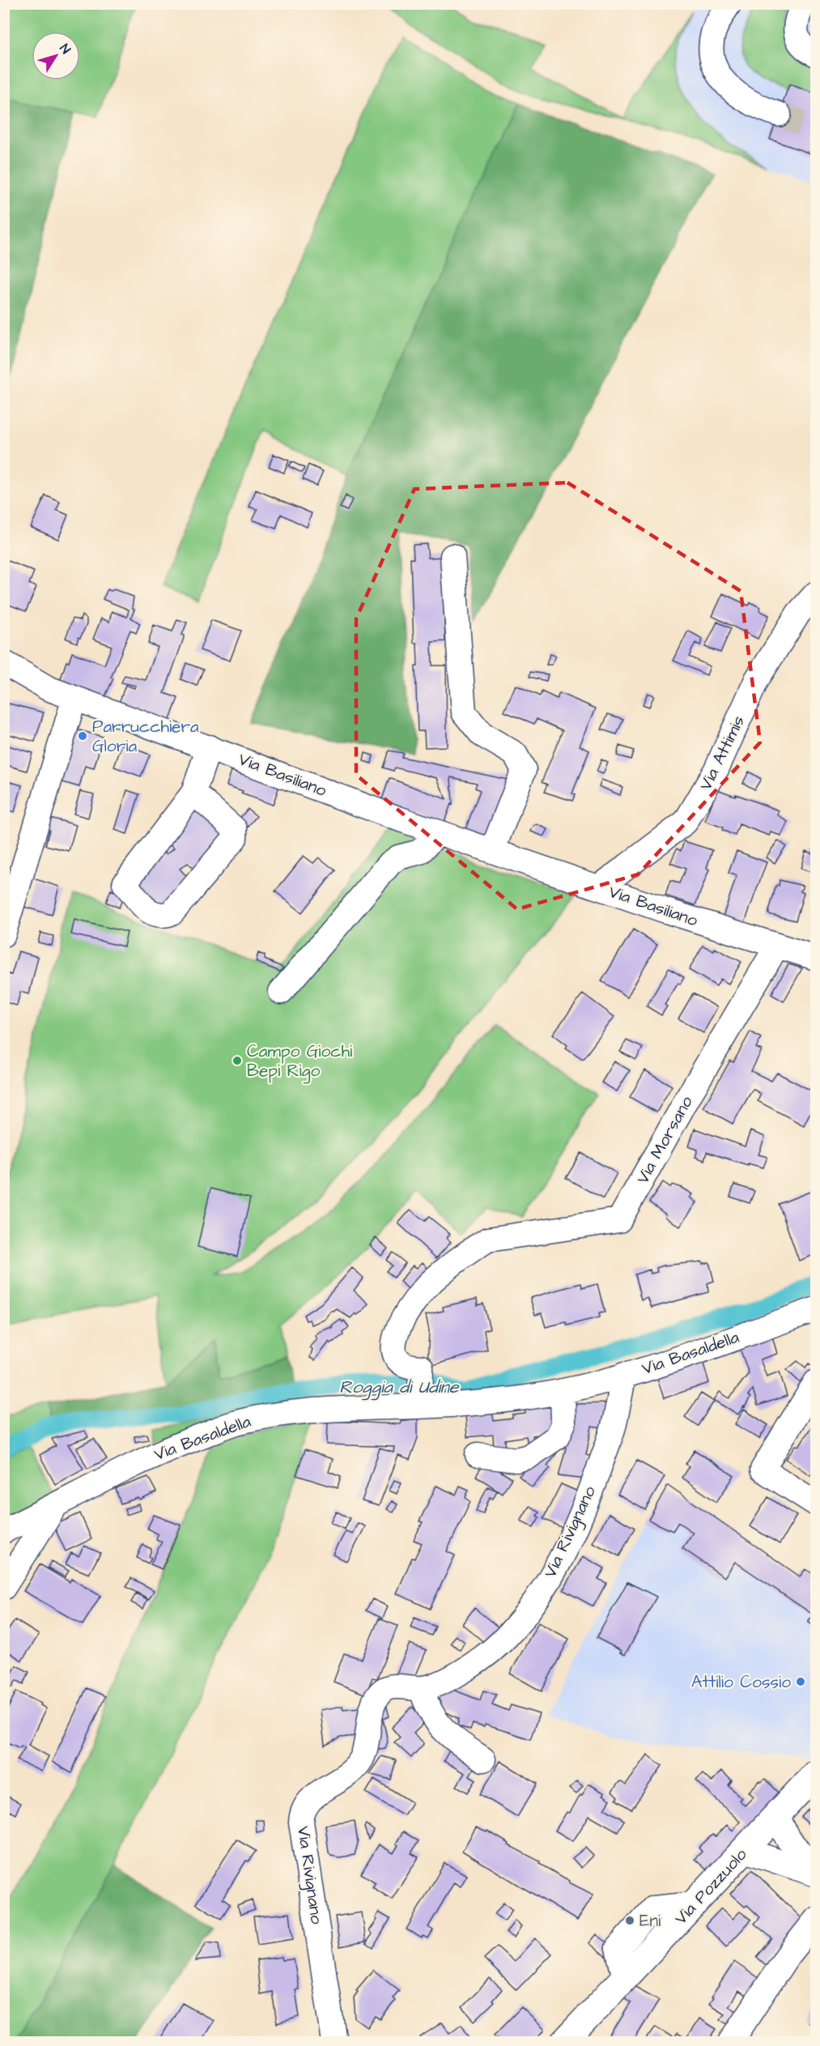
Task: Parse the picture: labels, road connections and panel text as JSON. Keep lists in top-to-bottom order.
{
  "streets": {
    "main road": ["Via Pozzuolo"],
    "street": [
      "Via Attimis",
      "Via Basiliano",
      "Via Morsano",
      "Via Basaldella",
      "Via Rivignano"
    ]
  },
  "crossings": [
    ["Via Attimis", "Via Basiliano"],
    ["Via Basiliano", "Via Morsano"],
    ["Via Morsano", "Via Basaldella"],
    ["Via Basaldella", "Via Rivignano"]
  ],
  "water": ["Roggia di Udine"],
  "places": [
    "Parrucchiera Gloria",
    "Campo Giochi Bepi Rigo",
    "Attilio Cossio",
    "Eni"
  ],
  "north": "top right"
}
